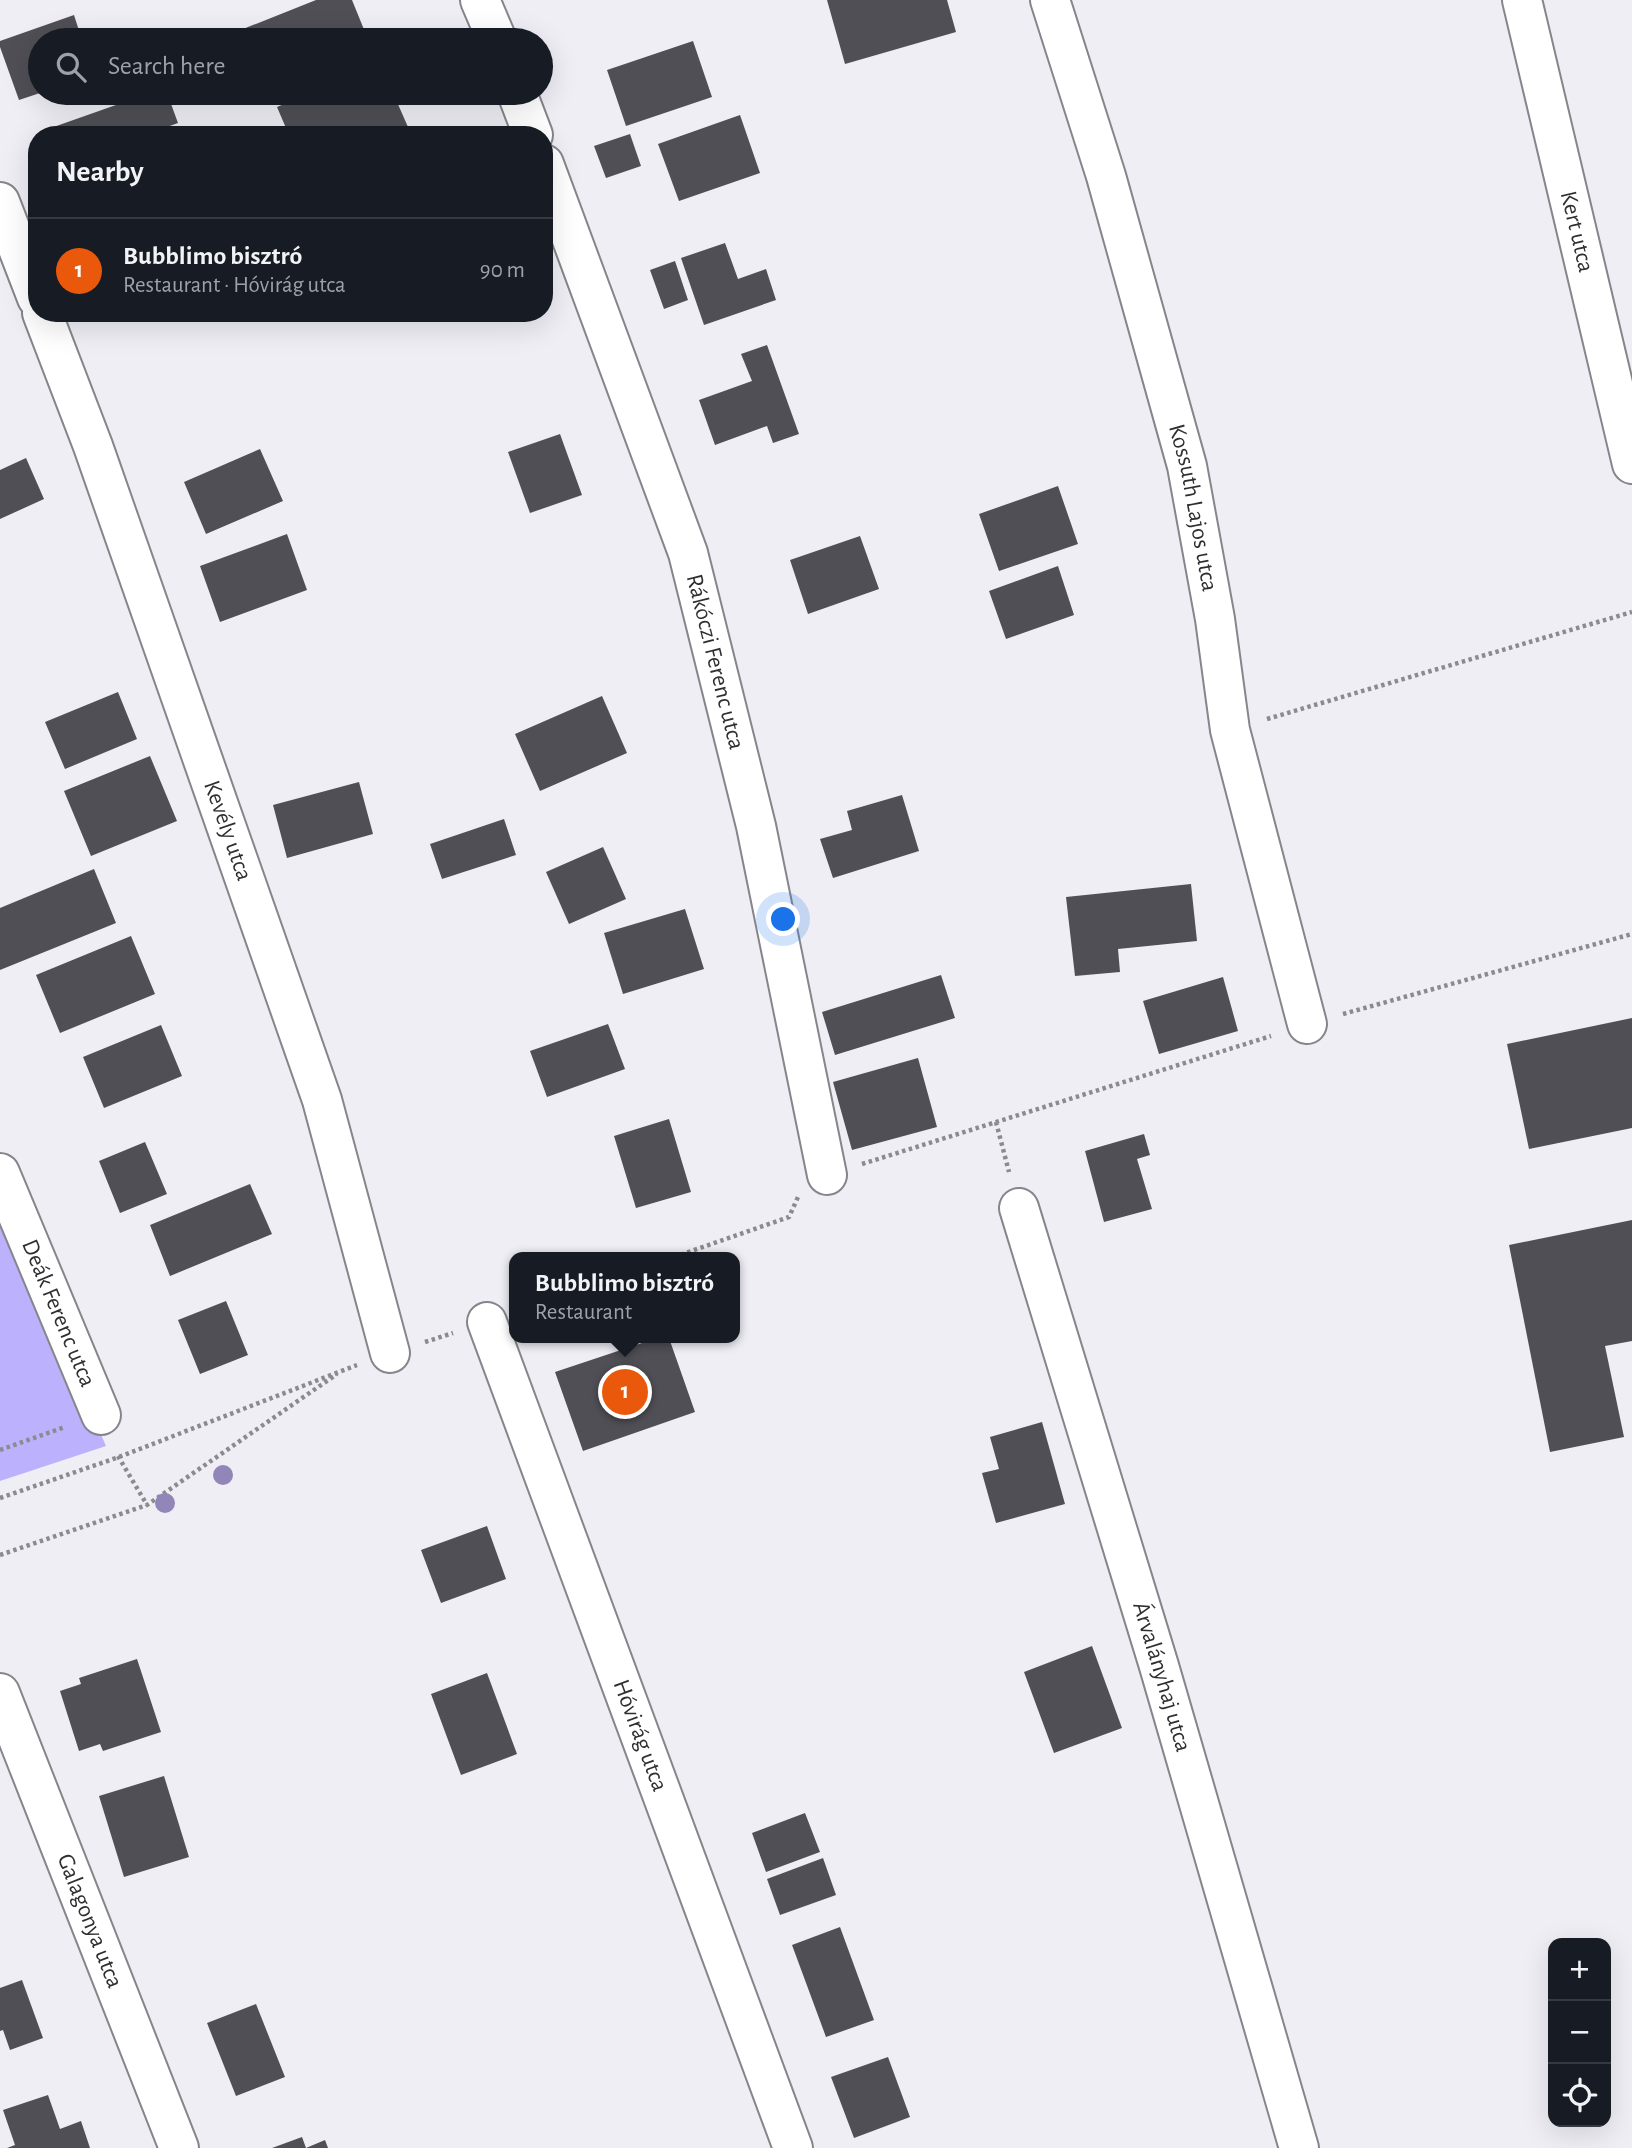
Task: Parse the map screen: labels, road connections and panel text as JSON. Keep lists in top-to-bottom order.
{
  "streets": {
    "street": [
      "Kert utca",
      "Kossuth Lajos utca",
      "Rákóczi Ferenc utca",
      "Kevély utca",
      "Deák Ferenc utca",
      "Árvalányhaj utca",
      "Hóvirág utca",
      "Galagonya utca"
    ]
  },
  "page": {
    "search": "Search here",
    "heading": "Nearby",
    "list": [
      {
        "mark": "1",
        "name": "Bubblimo bisztró",
        "note": "Restaurant · Hóvirág utca",
        "value": "90 m"
      }
    ],
    "popup": ["Bubblimo bisztró", "Restaurant"],
    "pins": "1",
    "map_buttons": ["+", "−"]
  }
}
